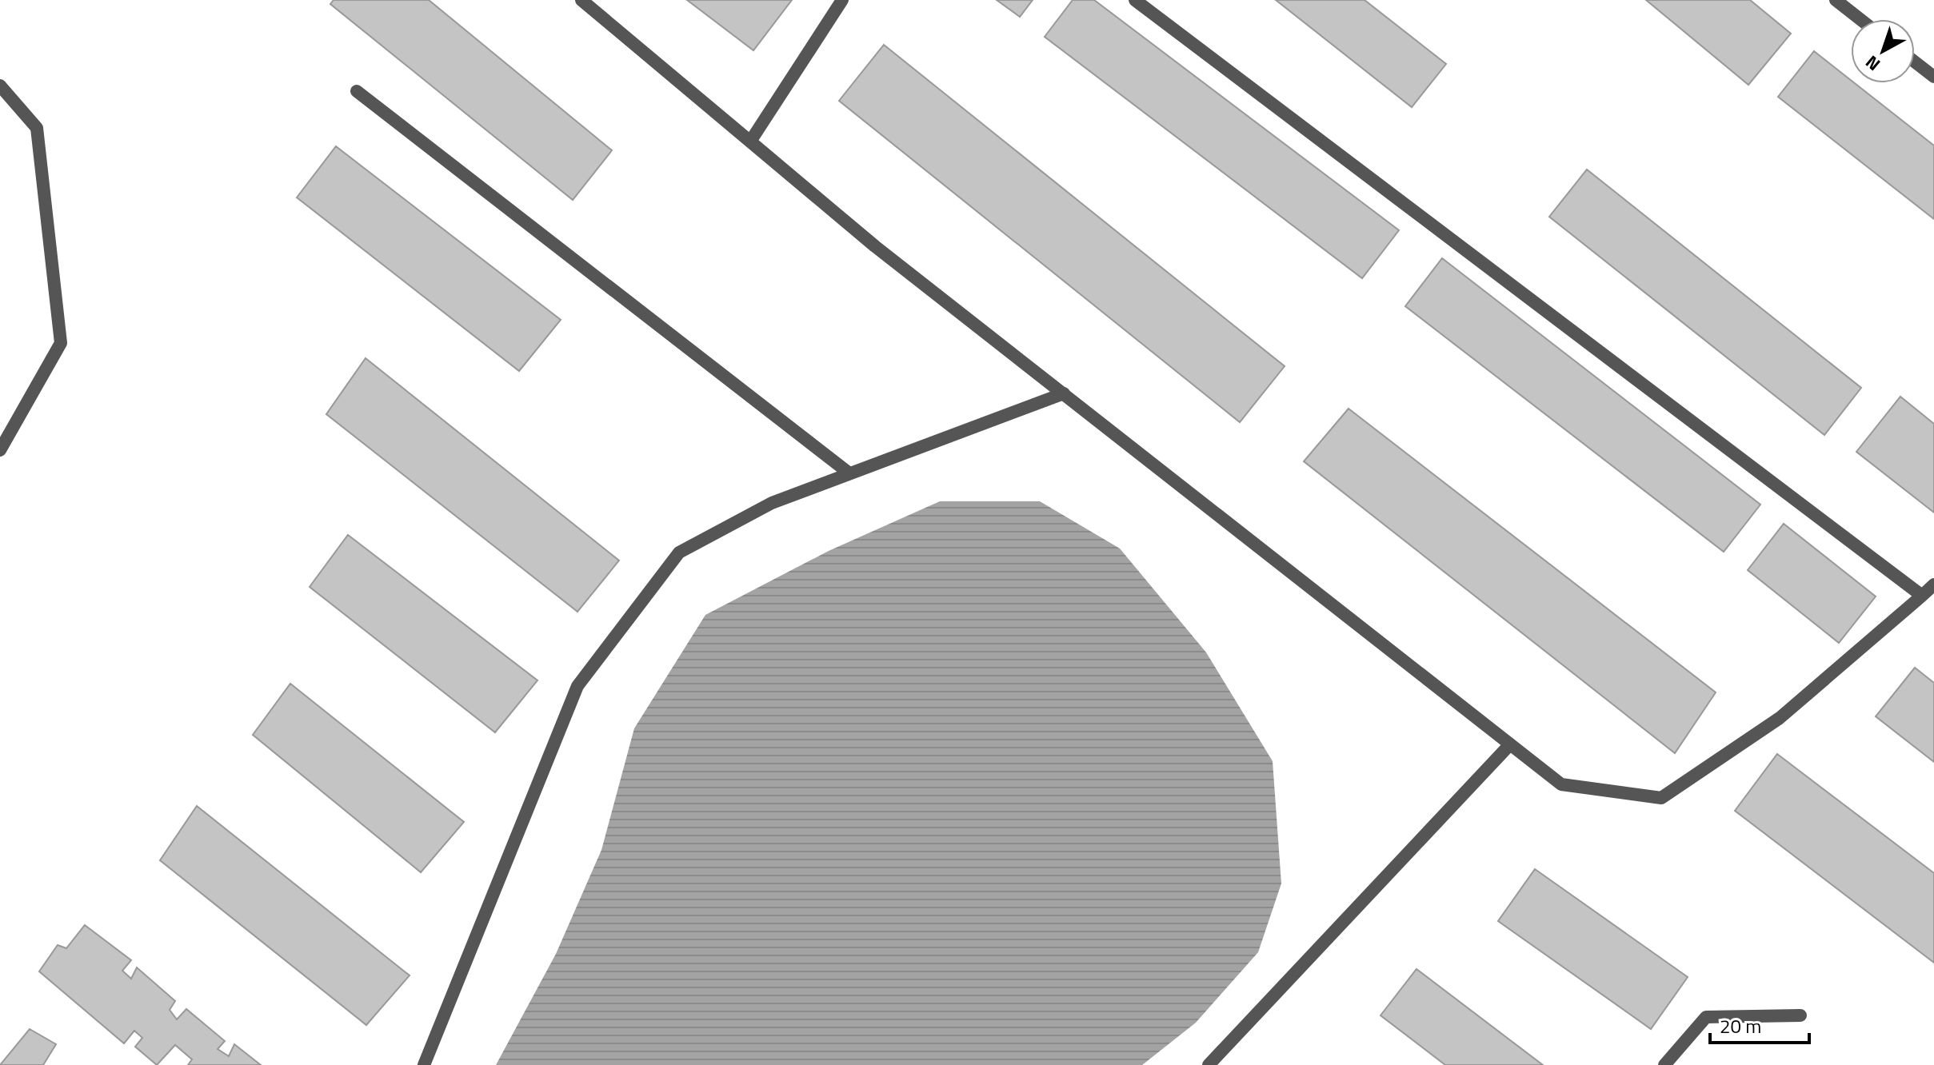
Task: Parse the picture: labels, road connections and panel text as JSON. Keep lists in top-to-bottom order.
{
  "scale_bar": "20 m",
  "north": "bottom left"
}
